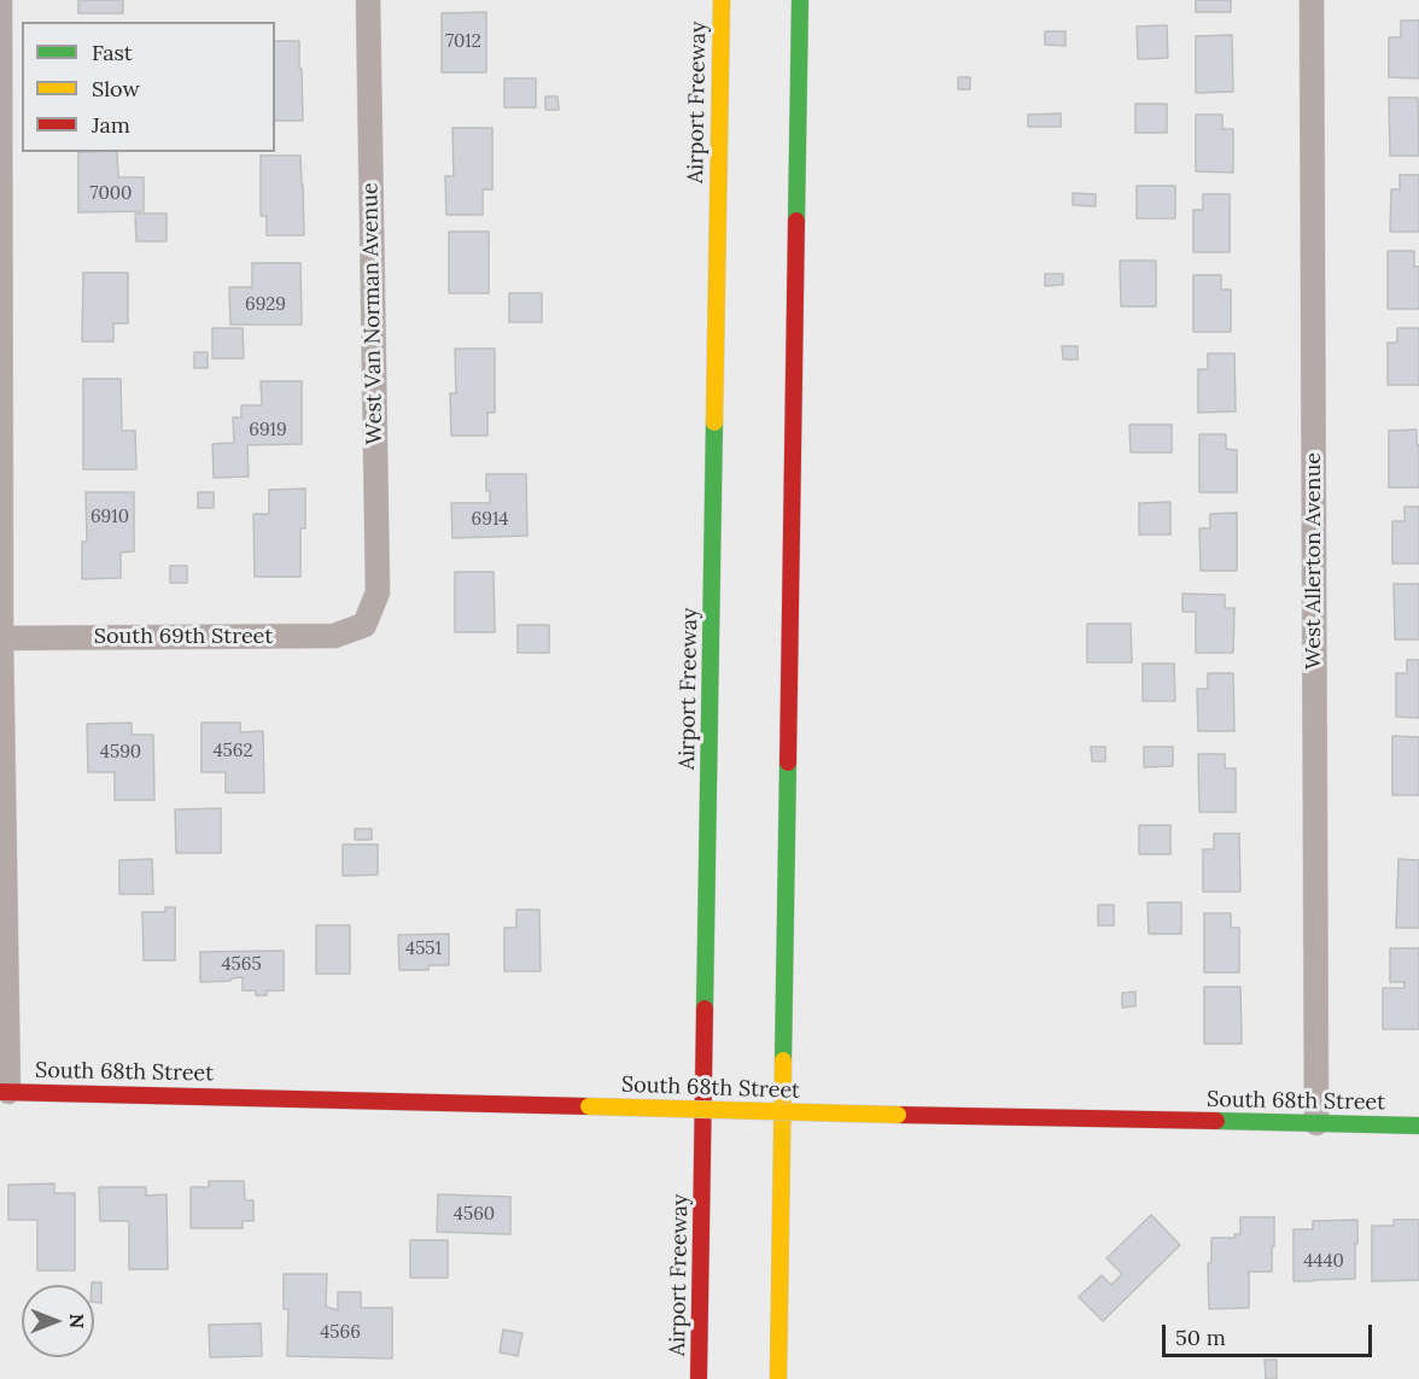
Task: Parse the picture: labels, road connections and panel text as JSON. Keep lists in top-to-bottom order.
{
  "streets": {
    "main road": ["Airport Freeway", "South 68th Street"],
    "street": ["West Van Norman Avenue", "West Allerton Avenue", "South 69th Street"]
  },
  "crossings": [
    ["West Van Norman Avenue", "South 69th Street"],
    ["West Allerton Avenue", "South 68th Street"]
  ],
  "house_numbers": [
    "7012",
    "7000",
    "6929",
    "6919",
    "6910",
    "6914",
    "4562",
    "4590",
    "4551",
    "4565",
    "4560",
    "4440",
    "4566"
  ],
  "legend": ["Fast", "Slow", "Jam"],
  "scale_bar": "50 m",
  "north": "right"
}
